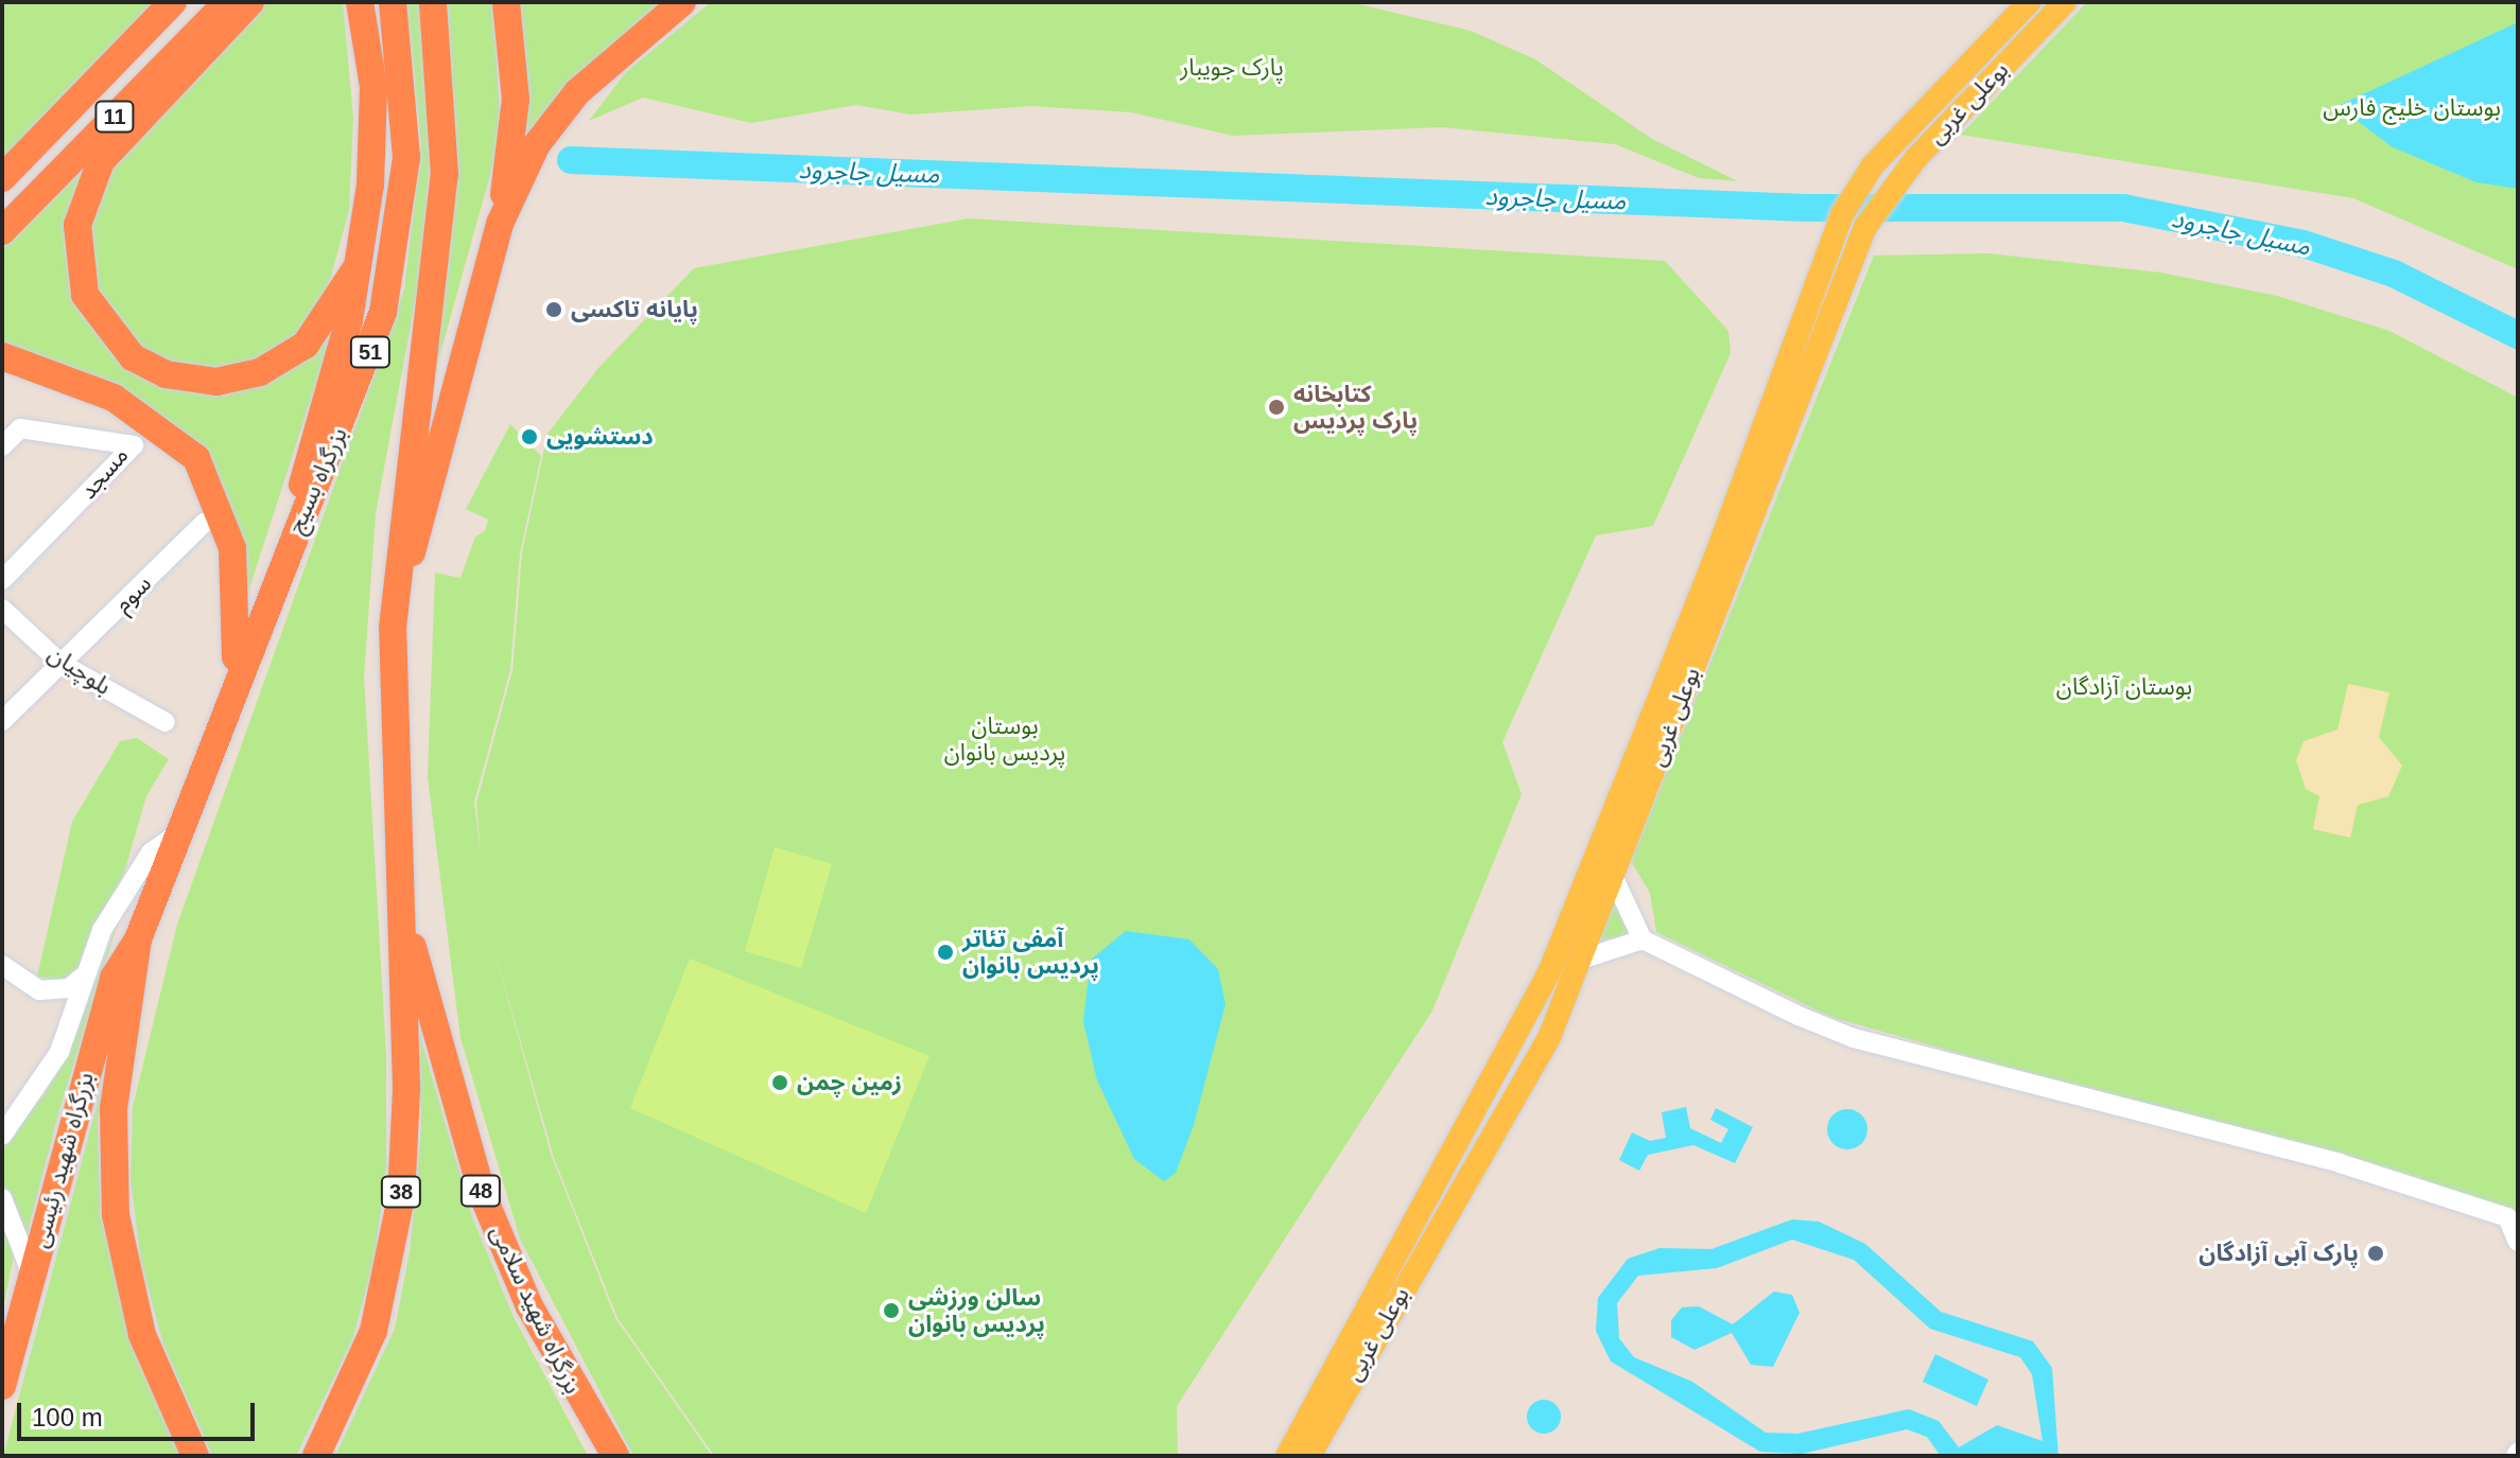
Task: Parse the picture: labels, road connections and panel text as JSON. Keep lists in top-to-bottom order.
{
  "streets": {
    "highway": [
      "11",
      "51",
      "بزرگراه بسیج",
      "بزرگراه شهید رئیسی",
      "48",
      "38",
      "بزرگراه شهید سلامی"
    ],
    "main road": ["بوعلی غربی"],
    "street": ["مسجد", "سوم", "بلوچیان"]
  },
  "crossings": [
    ["51", "38"],
    ["51", "بزرگراه شهید سلامی"],
    ["بزرگراه بسیج", "بزرگراه شهید رئیسی"],
    ["سوم", "بلوچیان"],
    ["38", "بزرگراه شهید سلامی"]
  ],
  "water": ["مسیل جاجرود"],
  "parks": [
    "پارک جویبار",
    "بوستان خلیج فارس",
    "بوستان آزادگان",
    "بوستان پردیس بانوان"
  ],
  "places": [
    "پایانه تاکسی",
    "کتابخانه پارک پردیس",
    "دستشویی",
    "آمفی تئاتر پردیس بانوان",
    "زمین چمن",
    "پارک آبی آزادگان",
    "سالن ورزشی پردیس بانوان"
  ],
  "scale_bar": "100 m"
}
